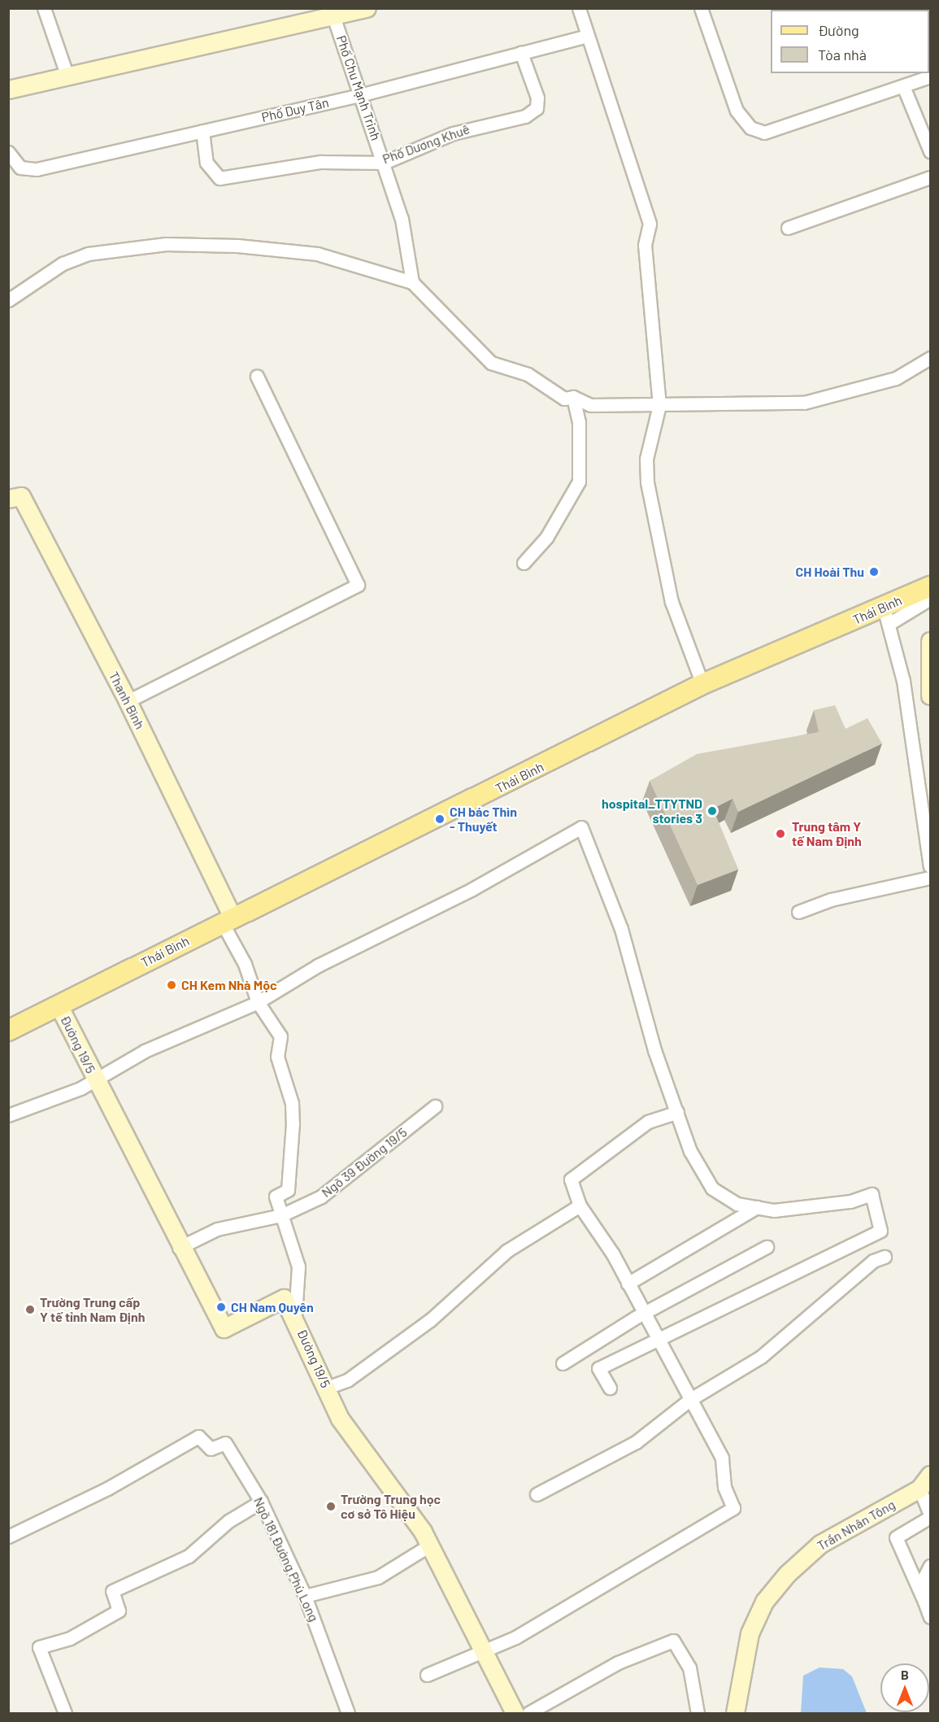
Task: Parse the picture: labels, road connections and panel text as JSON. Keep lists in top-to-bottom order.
{
  "streets": {
    "main road": ["Thái Bình"],
    "street": [
      "Phố Chu Mạnh Trinh",
      "Phố Duy Tân",
      "Phố Dương Khuê",
      "Thanh Bình",
      "Đường 19/5",
      "Ngõ 39 Đường 19/5",
      "Trần Nhân Tông",
      "Ngõ 181 Đường Phù Long"
    ]
  },
  "crossings": [
    ["Phố Chu Mạnh Trinh", "Phố Duy Tân"],
    ["Phố Chu Mạnh Trinh", "Phố Dương Khuê"],
    ["Phố Duy Tân", "Phố Dương Khuê"],
    ["Thái Bình", "Thanh Bình"],
    ["Thái Bình", "Đường 19/5"],
    ["Đường 19/5", "Ngõ 39 Đường 19/5"]
  ],
  "places": [
    "CH Hoài Thu",
    "hospital_TTYTND stories 3",
    "CH bác Thìn - Thuyết",
    "Trung tâm Y tế Nam Định",
    "CH Kem Nhà Mộc",
    "CH Nam Quyên",
    "Trường Trung cấp Y tế tỉnh Nam Định",
    "Trường Trung học cơ sở Tô Hiệu"
  ],
  "legend": ["Đường", "Tòa nhà"],
  "north": "top"
}
